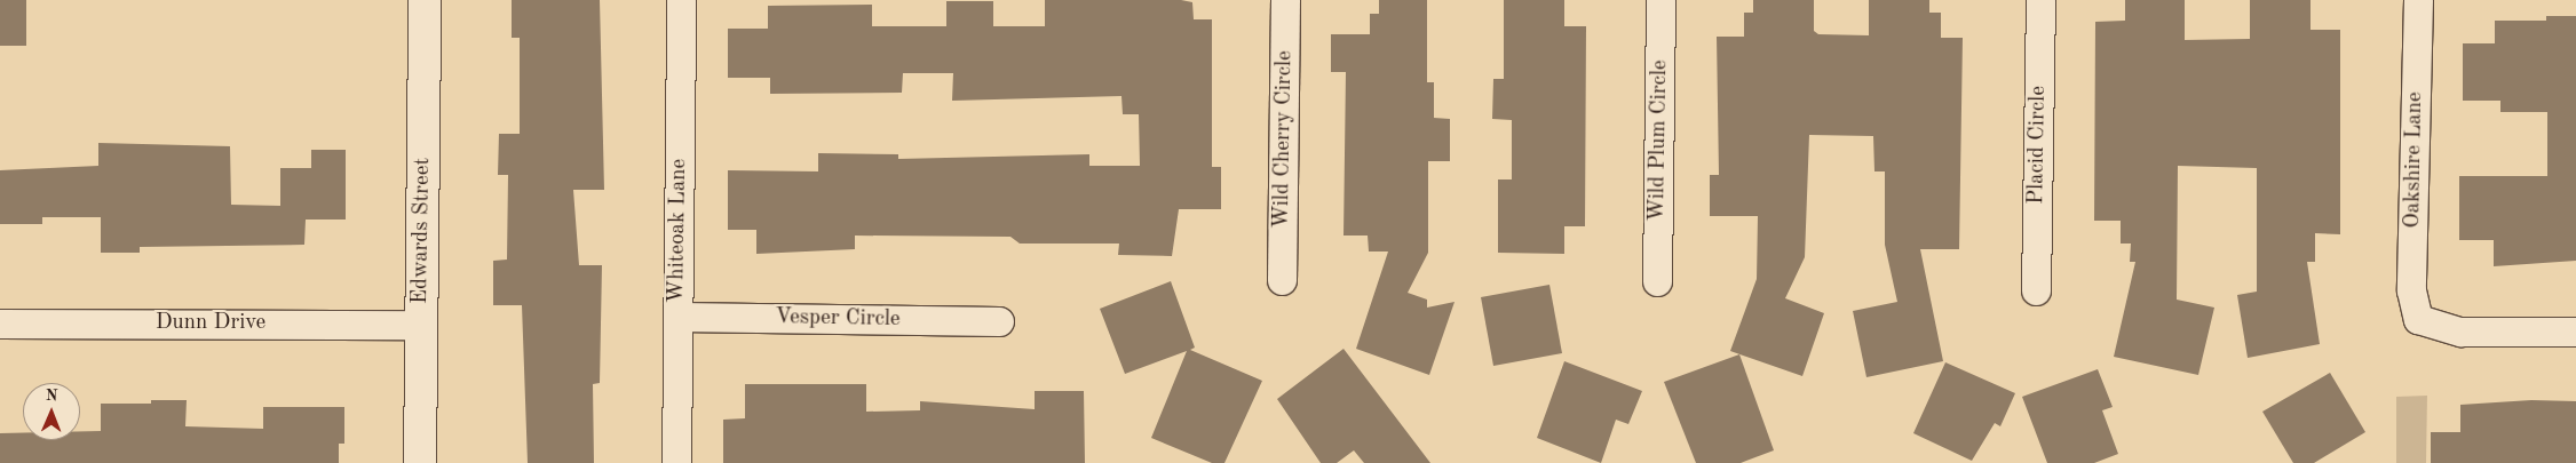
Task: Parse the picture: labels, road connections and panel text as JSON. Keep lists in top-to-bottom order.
{
  "streets": {
    "street": [
      "Wild Cherry Circle",
      "Wild Plum Circle",
      "Placid Circle",
      "Oakshire Lane",
      "Edwards Street",
      "Whiteoak Lane",
      "Vesper Circle",
      "Dunn Drive"
    ]
  },
  "crossings": [
    ["Edwards Street", "Dunn Drive"],
    ["Whiteoak Lane", "Vesper Circle"]
  ],
  "north": "top"
}
